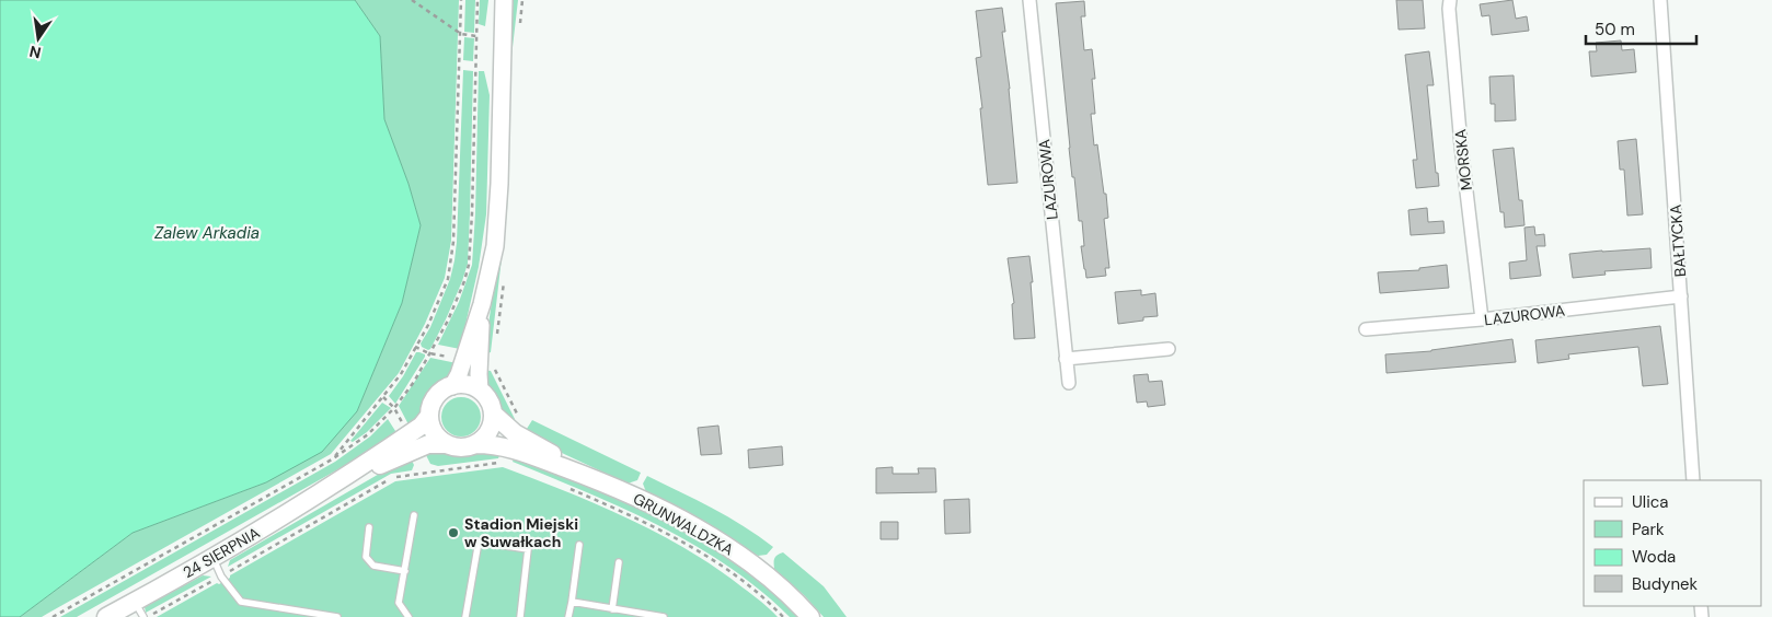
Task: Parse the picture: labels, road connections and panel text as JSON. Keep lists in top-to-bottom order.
{
  "streets": {
    "main road": ["GRUNWALDZKA", "24 SIERPNIA"],
    "street": ["MORSKA", "LAZUROWA", "BAŁTYCKA"]
  },
  "crossings": [
    ["MORSKA", "LAZUROWA"],
    ["LAZUROWA", "BAŁTYCKA"],
    ["GRUNWALDZKA", "24 SIERPNIA"]
  ],
  "water": ["Zalew Arkadia"],
  "places": ["Stadion Miejski w Suwałkach"],
  "legend": [
    "Ulica",
    "Park",
    "Woda",
    "Budynek"
  ],
  "scale_bar": "50 m",
  "north": "bottom"
}
